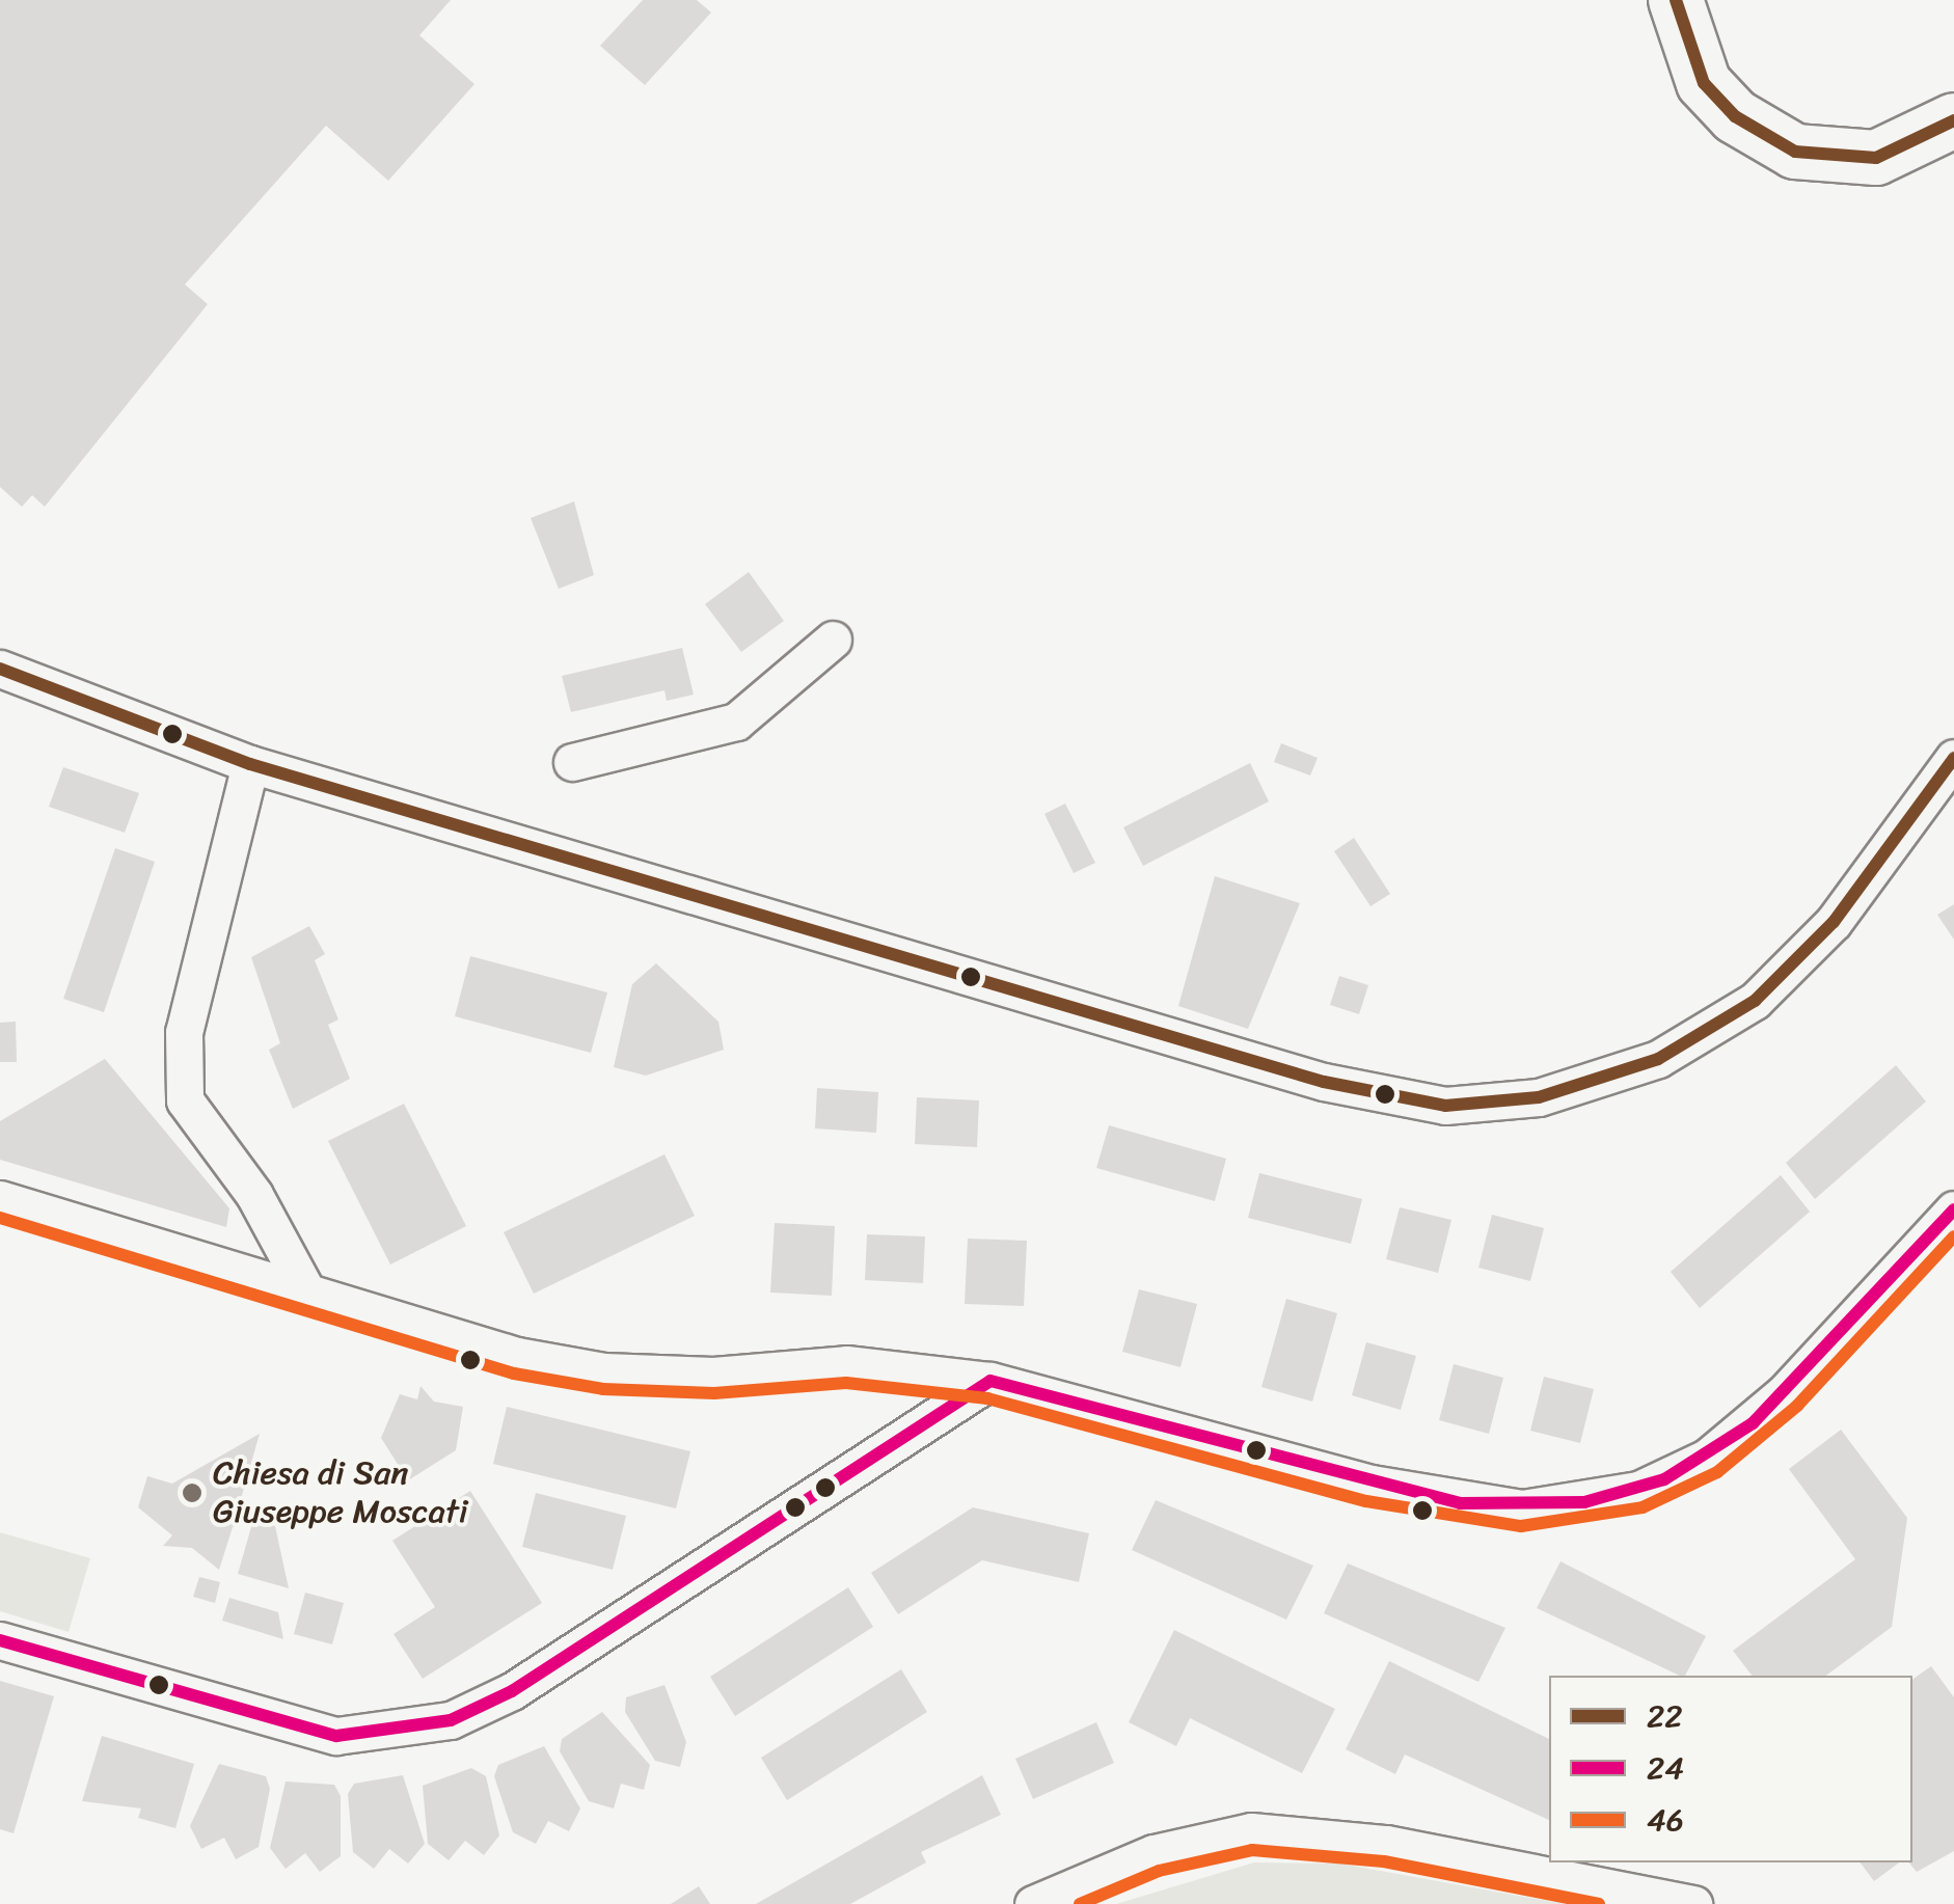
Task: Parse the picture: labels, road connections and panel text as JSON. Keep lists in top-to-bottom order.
{
  "places": ["Chiesa di San Giuseppe Moscati"],
  "lines": ["transit line 22", "transit line 24", "transit line 46"],
  "legend": ["22", "24", "46"]
}
